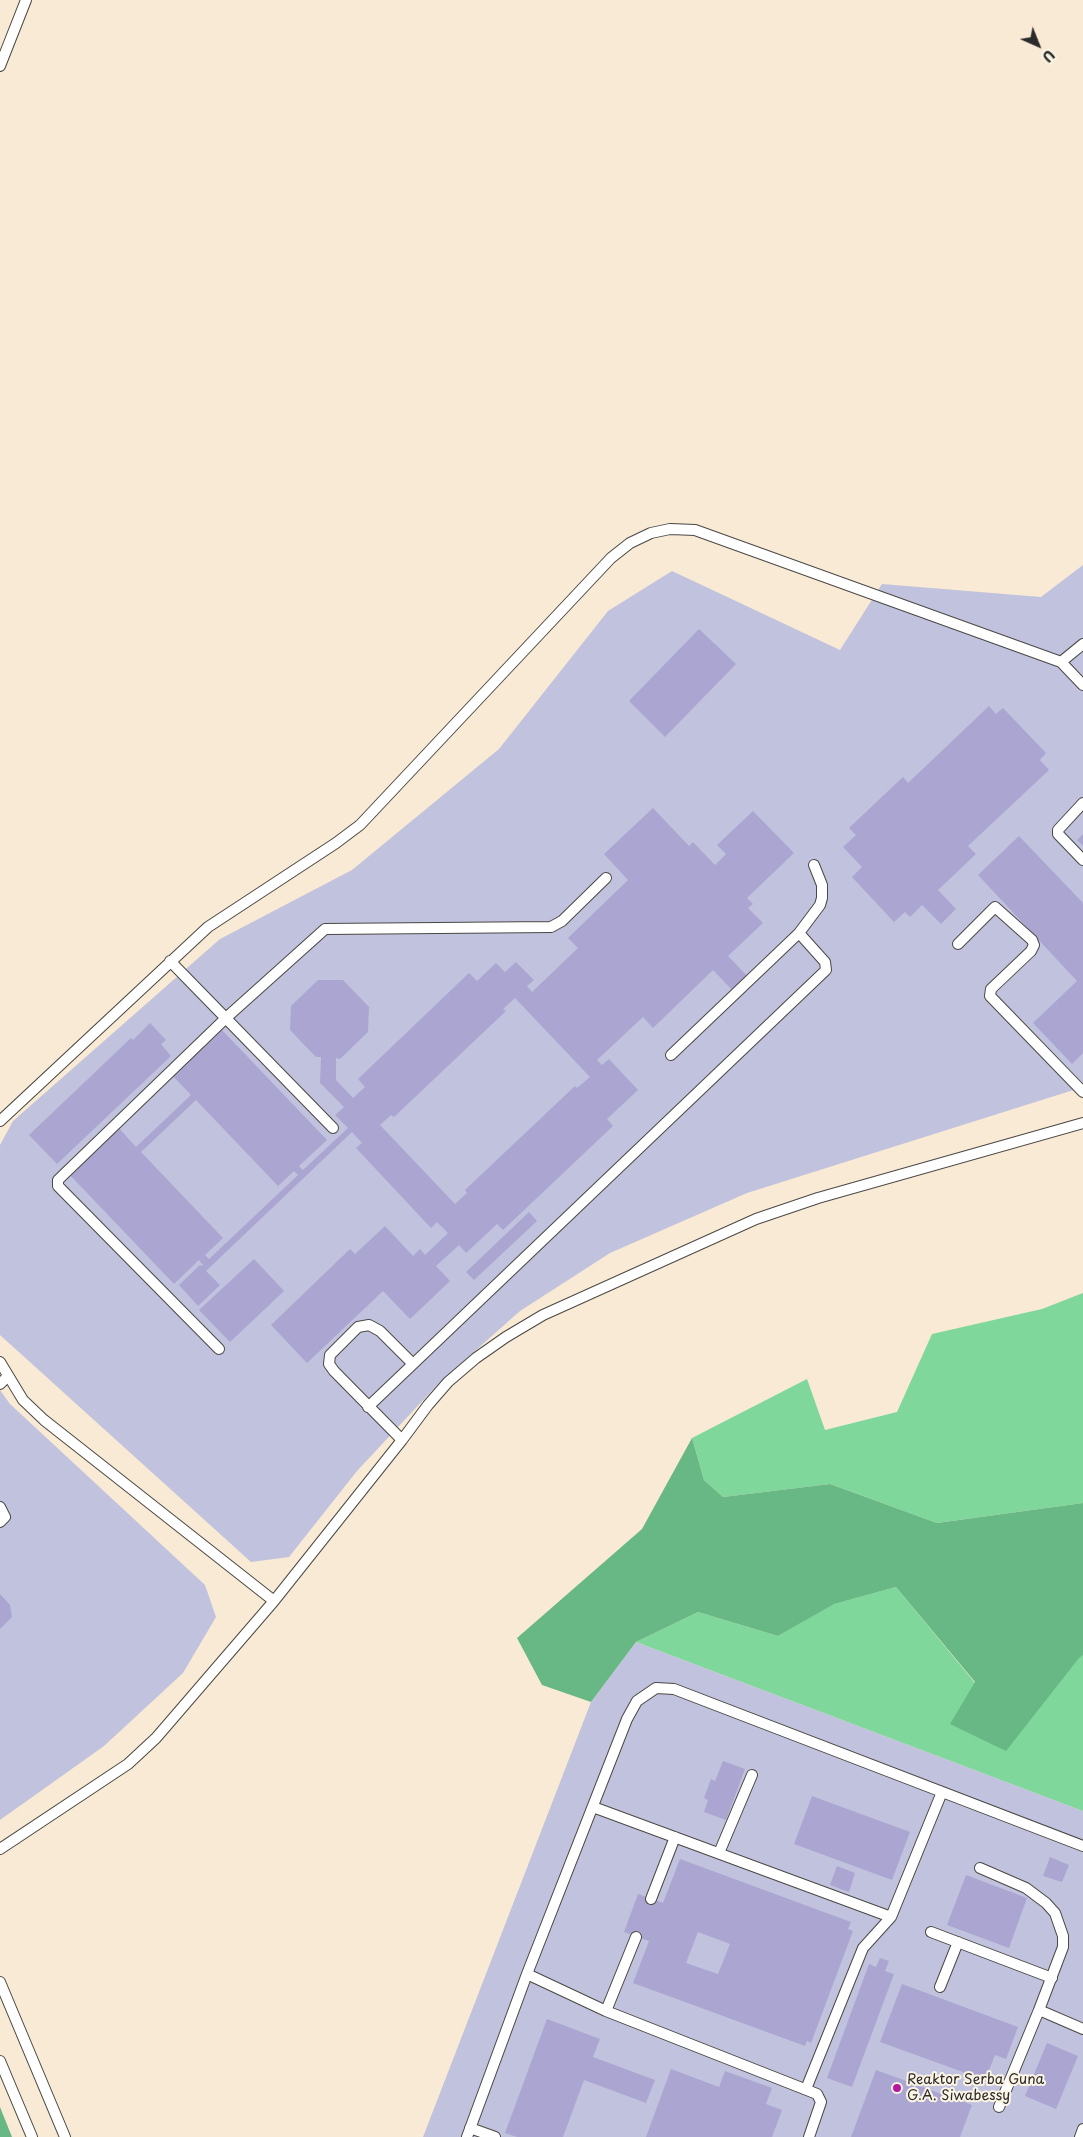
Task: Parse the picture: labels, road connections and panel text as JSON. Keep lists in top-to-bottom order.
{
  "places": ["Reaktor Serba Guna G.A. Siwabessy"],
  "north": "bottom right"
}
